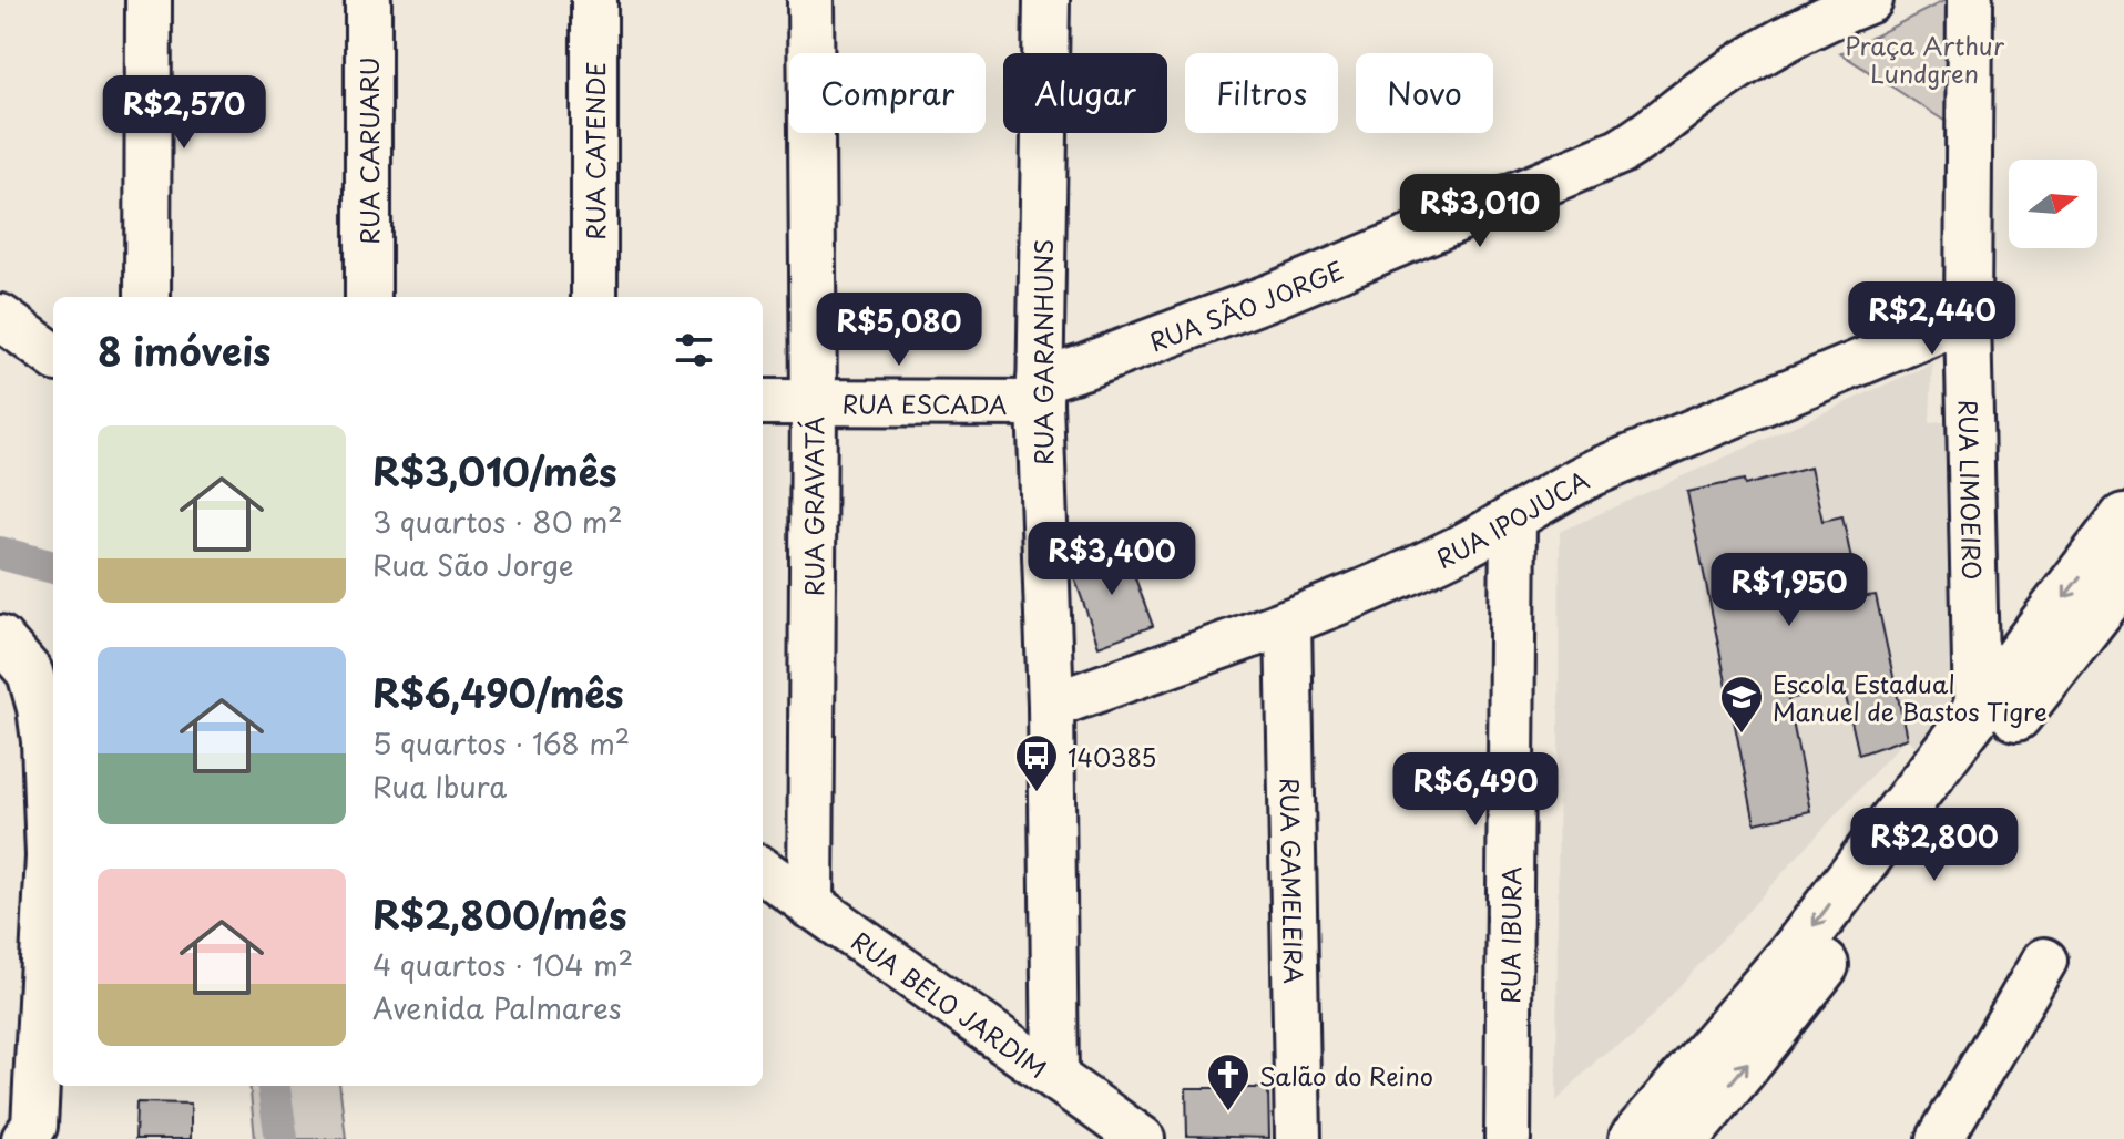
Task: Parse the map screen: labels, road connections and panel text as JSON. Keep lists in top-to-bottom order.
{
  "streets": {
    "street": [
      "RUA CARUARU",
      "RUA CATENDE",
      "RUA SÃO JORGE",
      "RUA GARANHUNS",
      "RUA ESCADA",
      "RUA LIMOEIRO",
      "RUA GRAVATÁ",
      "RUA IPOJUCA",
      "RUA GAMELEIRA",
      "RUA IBURA",
      "RUA BELO JARDIM"
    ]
  },
  "crossings": [
    ["RUA SÃO JORGE", "RUA GARANHUNS"],
    ["RUA SÃO JORGE", "RUA ESCADA"],
    ["RUA GARANHUNS", "RUA ESCADA"],
    ["RUA GARANHUNS", "RUA IPOJUCA"],
    ["RUA GARANHUNS", "RUA BELO JARDIM"],
    ["RUA ESCADA", "RUA GRAVATÁ"],
    ["RUA LIMOEIRO", "RUA IPOJUCA"],
    ["RUA GRAVATÁ", "RUA BELO JARDIM"],
    ["RUA IPOJUCA", "RUA GAMELEIRA"],
    ["RUA IPOJUCA", "RUA IBURA"]
  ],
  "parks": ["Praça Arthur Lundgren"],
  "places": {
    "school or university": ["Escola Estadual Manuel de Bastos Tigre"],
    "bus stop": ["140385"],
    "church": ["Salão do Reino"]
  },
  "north": "right",
  "page": {
    "chip": [
      "Comprar",
      "Alugar",
      "Filtros",
      "Novo"
    ],
    "price": [
      "R$2,570",
      "R$3,010",
      "R$2,440",
      "R$5,080",
      "R$3,400",
      "R$1,950",
      "R$6,490",
      "R$2,800"
    ],
    "heading": "8 imóveis",
    "list": [
      {
        "name": "R$3,010/mês",
        "note": "3 quartos · 80 m² · Rua São Jorge"
      },
      {
        "name": "R$6,490/mês",
        "note": "5 quartos · 168 m² · Rua Ibura"
      },
      {
        "name": "R$2,800/mês",
        "note": "4 quartos · 104 m² · Avenida Palmares"
      }
    ]
  }
}
